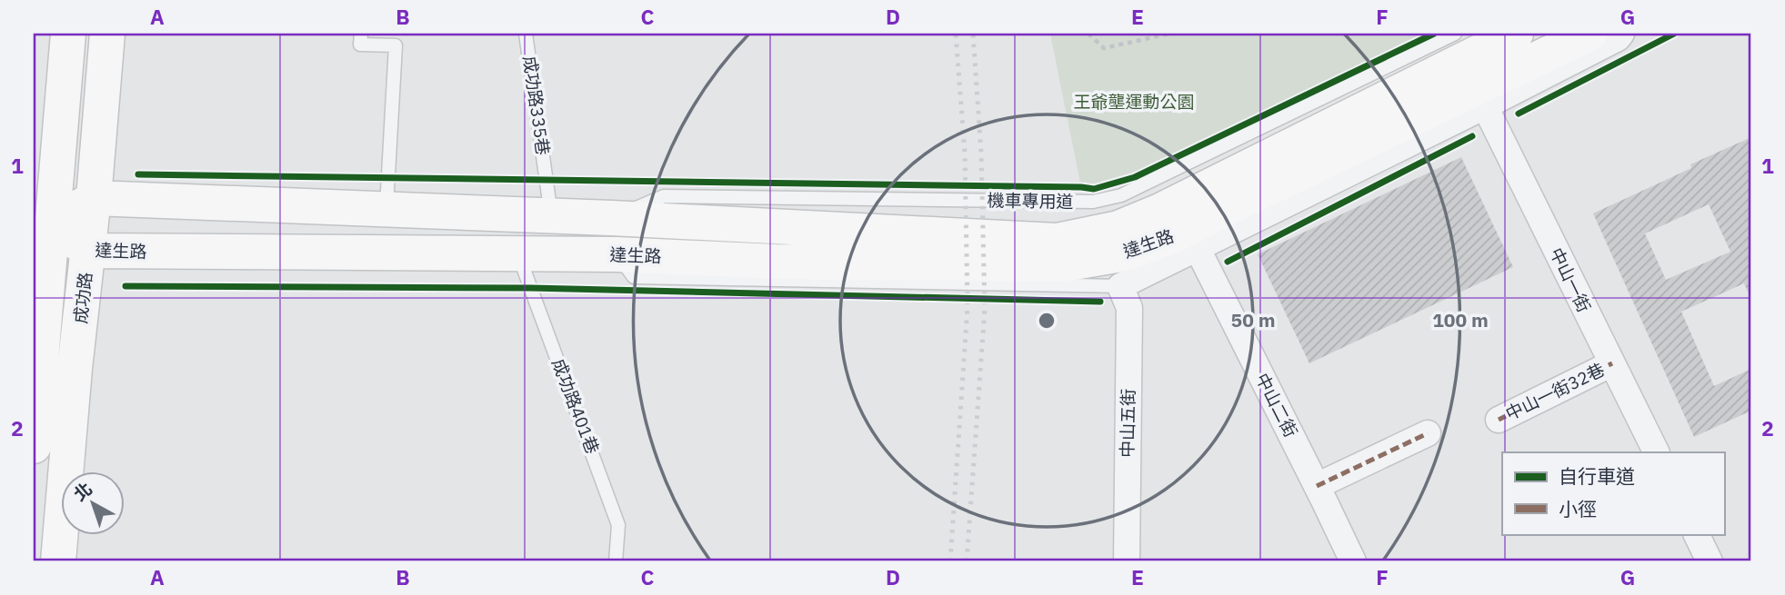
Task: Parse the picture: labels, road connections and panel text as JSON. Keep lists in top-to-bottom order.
{
  "streets": {
    "street": [
      "達生路",
      "中山一街",
      "成功路",
      "中山一街32巷",
      "中山二街",
      "中山五街"
    ],
    "lane": ["成功路335巷", "機車專用道", "成功路401巷"]
  },
  "crossings": [
    ["成功路335巷", "達生路"],
    ["機車專用道", "達生路"],
    ["達生路", "中山一街"],
    ["達生路", "成功路"],
    ["達生路", "中山二街"],
    ["達生路", "成功路401巷"],
    ["達生路", "中山五街"],
    ["中山一街", "中山一街32巷"]
  ],
  "parks": ["王爺壟運動公園"],
  "legend": ["自行車道", "小徑"],
  "north": "top left",
  "grid": {
    "columns": [
      "A",
      "B",
      "C",
      "D",
      "E",
      "F",
      "G"
    ],
    "rows": ["1", "2"]
  },
  "rings": ["50 m", "100 m"]
}
